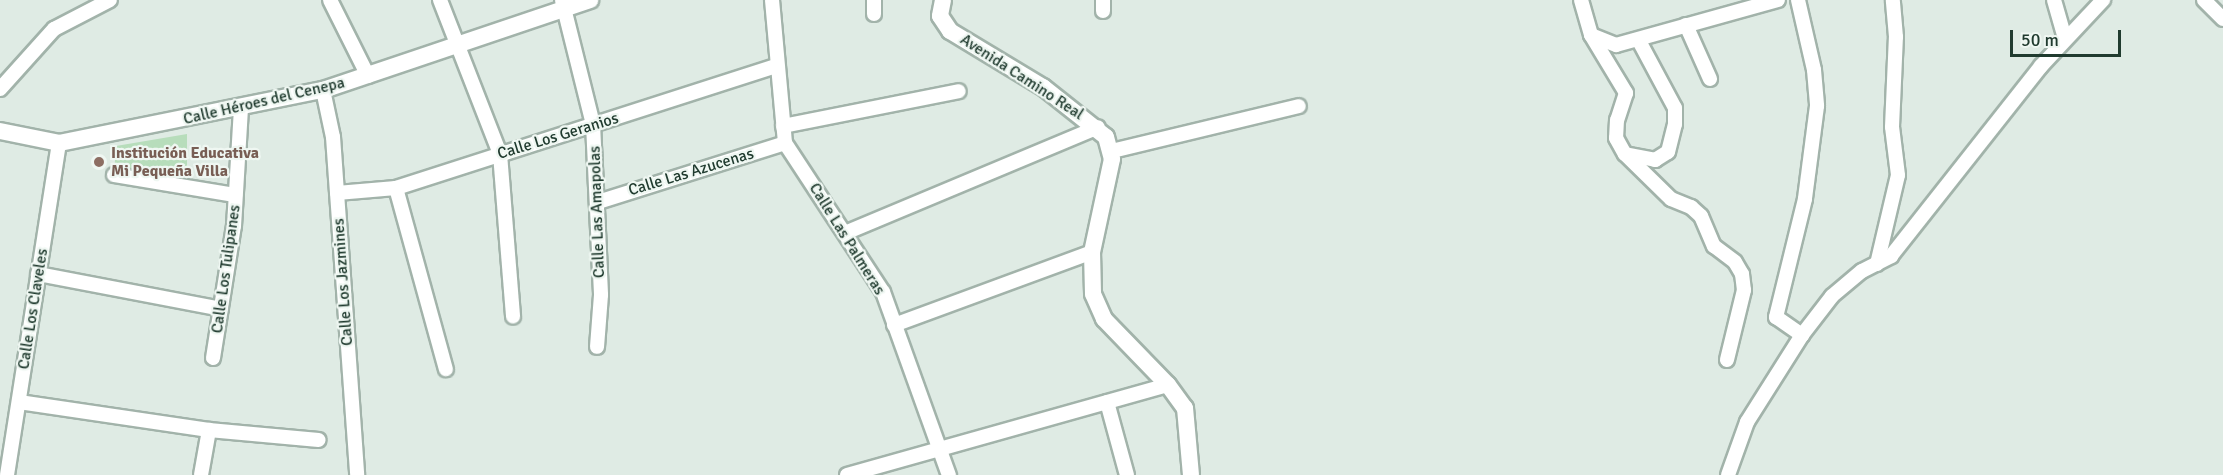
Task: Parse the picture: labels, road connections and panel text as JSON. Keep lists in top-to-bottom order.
{
  "streets": {
    "street": [
      "Avenida Camino Real",
      "Calle Héroes del Cenepa",
      "Calle Los Geranios",
      "Calle Las Azucenas",
      "Calle Las Amapolas",
      "Calle Las Palmeras",
      "Calle Los Tulipanes",
      "Calle Los Jazmines",
      "Calle Los Claveles"
    ]
  },
  "crossings": [
    ["Calle Héroes del Cenepa", "Calle Las Amapolas"],
    ["Calle Héroes del Cenepa", "Calle Los Tulipanes"],
    ["Calle Héroes del Cenepa", "Calle Los Jazmines"],
    ["Calle Héroes del Cenepa", "Calle Los Claveles"],
    ["Calle Los Geranios", "Calle Las Amapolas"],
    ["Calle Los Geranios", "Calle Las Palmeras"],
    ["Calle Los Geranios", "Calle Los Jazmines"],
    ["Calle Las Azucenas", "Calle Las Amapolas"],
    ["Calle Las Azucenas", "Calle Las Palmeras"]
  ],
  "places": ["Institución Educativa Mi Pequeña Villa"],
  "scale_bar": "50 m"
}
